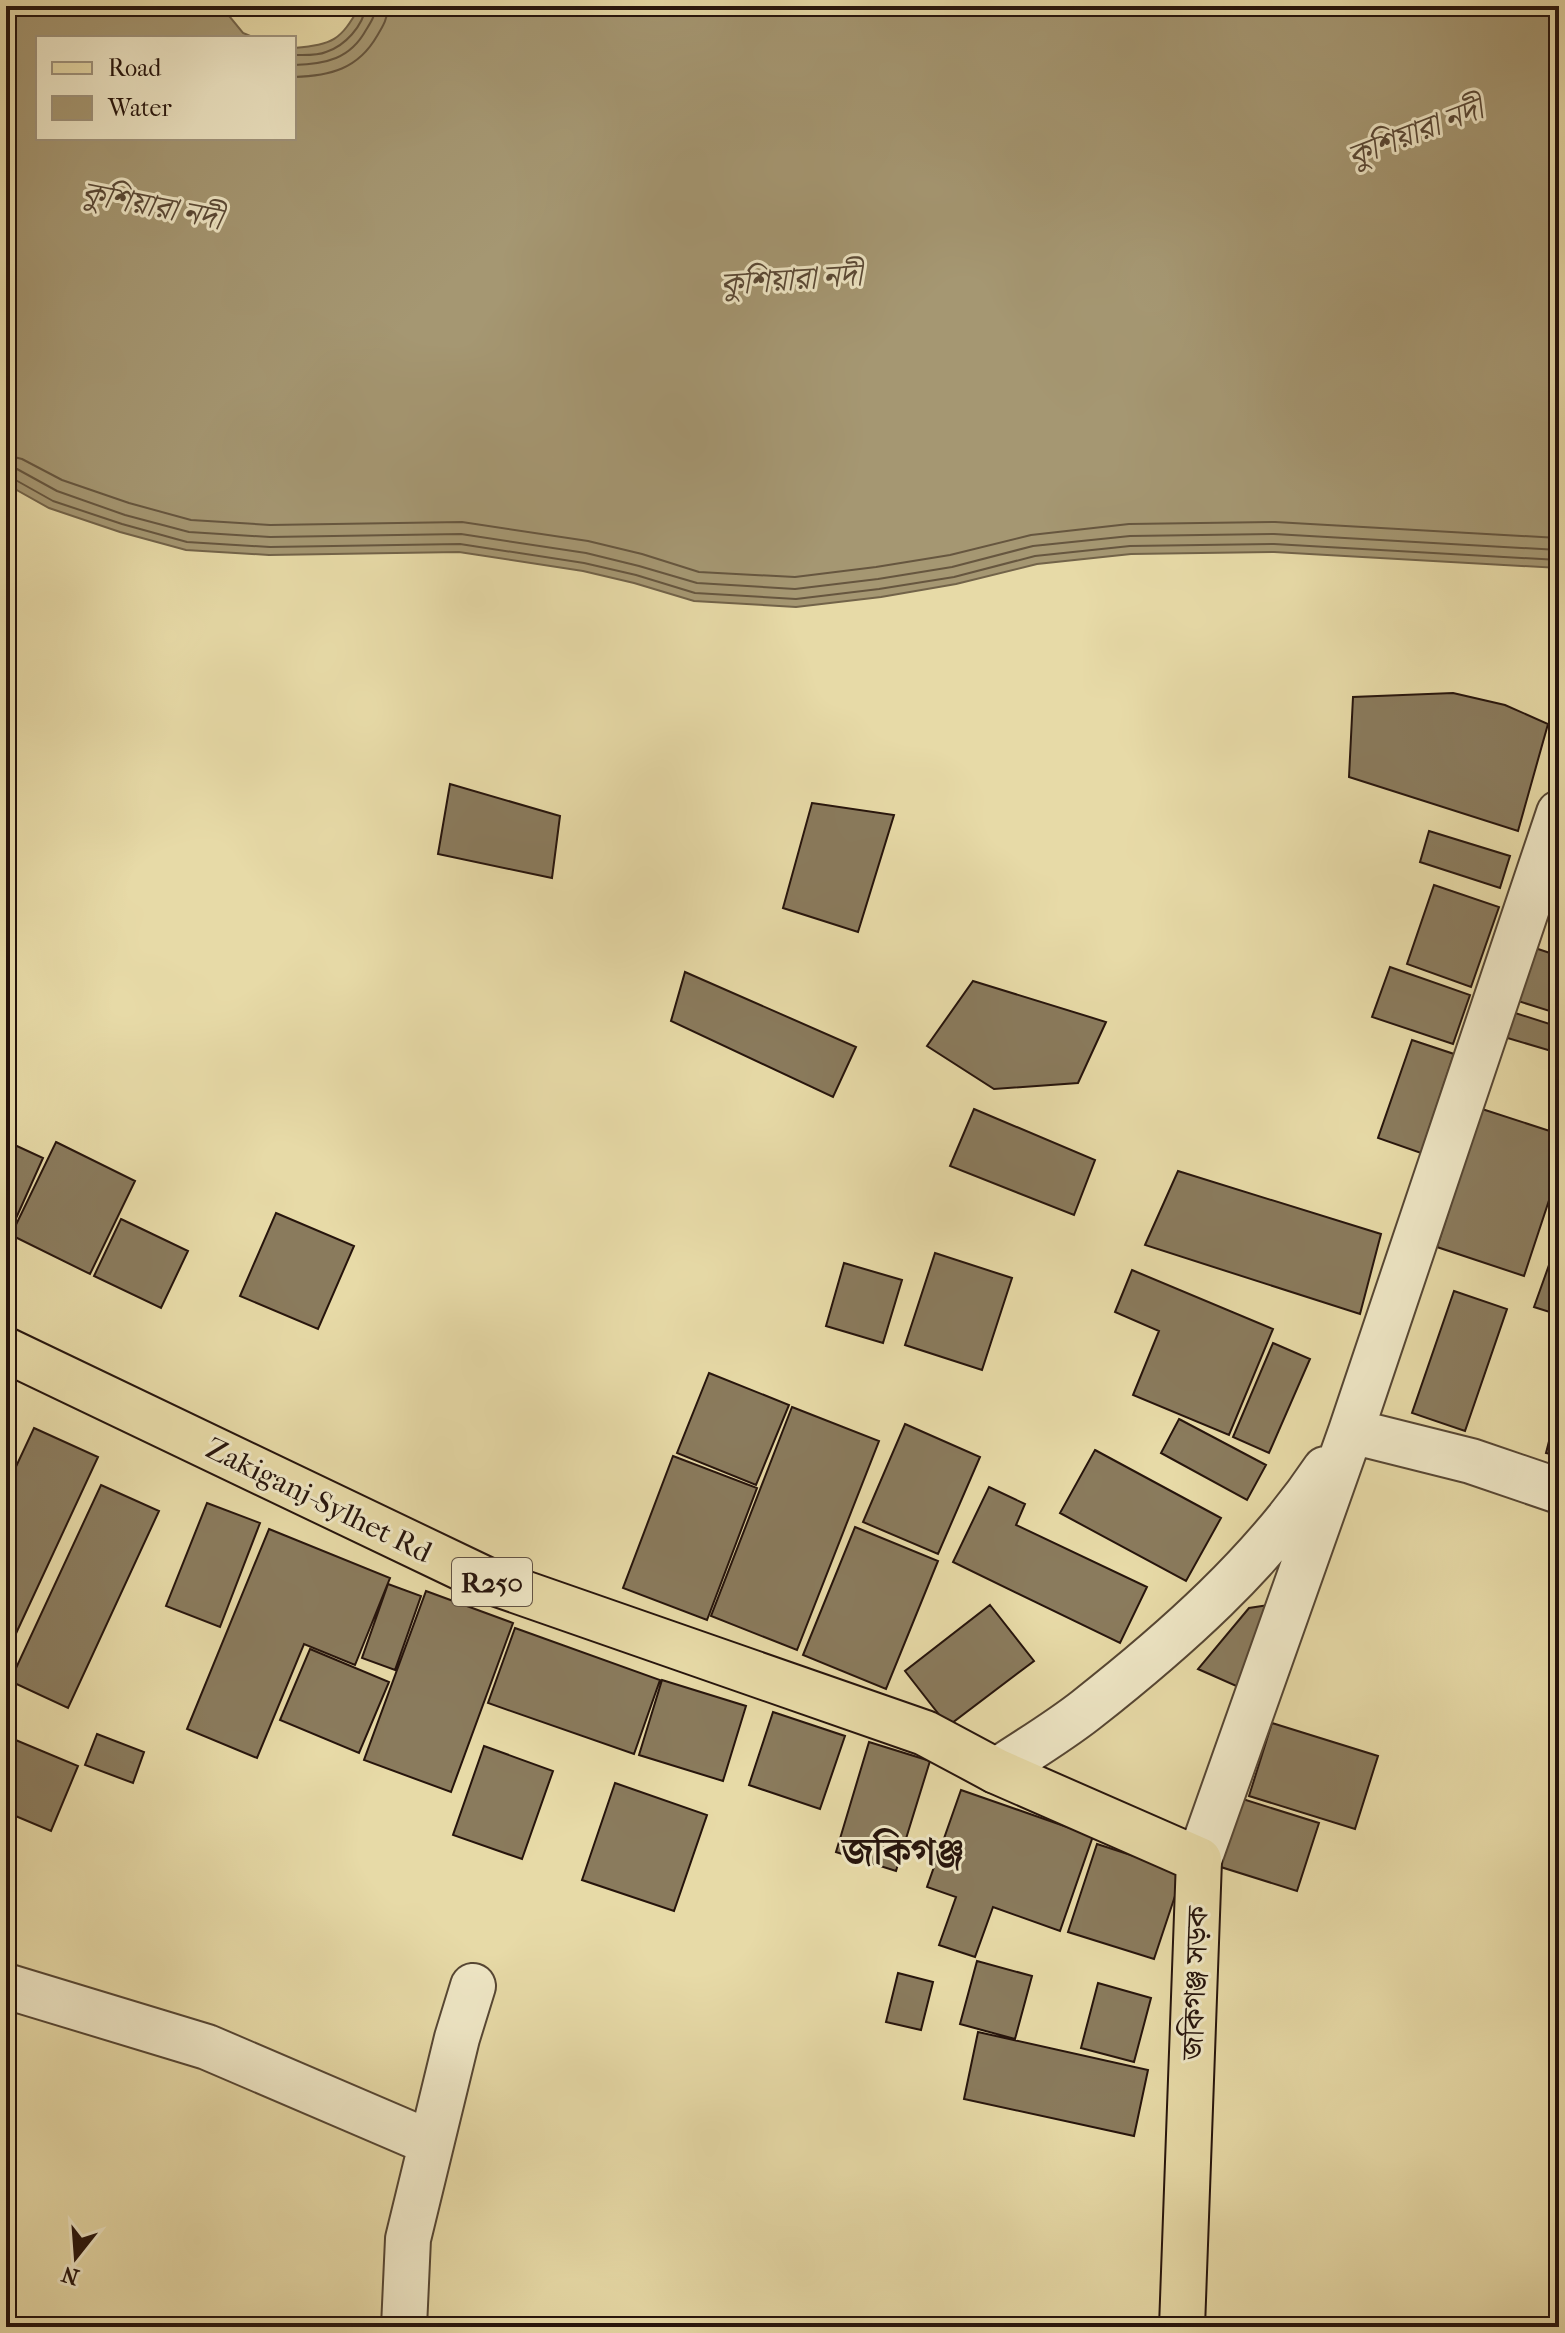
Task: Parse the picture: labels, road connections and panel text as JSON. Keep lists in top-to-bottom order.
{
  "streets": {
    "main road": ["Zakiganj-Sylhet Rd", "R250", "জকিগঞ্জ সড়ক"]
  },
  "districts": ["জকিগঞ্জ"],
  "water": ["কুশিয়ারা নদী"],
  "legend": ["Road", "Water"],
  "north": "bottom"
}
